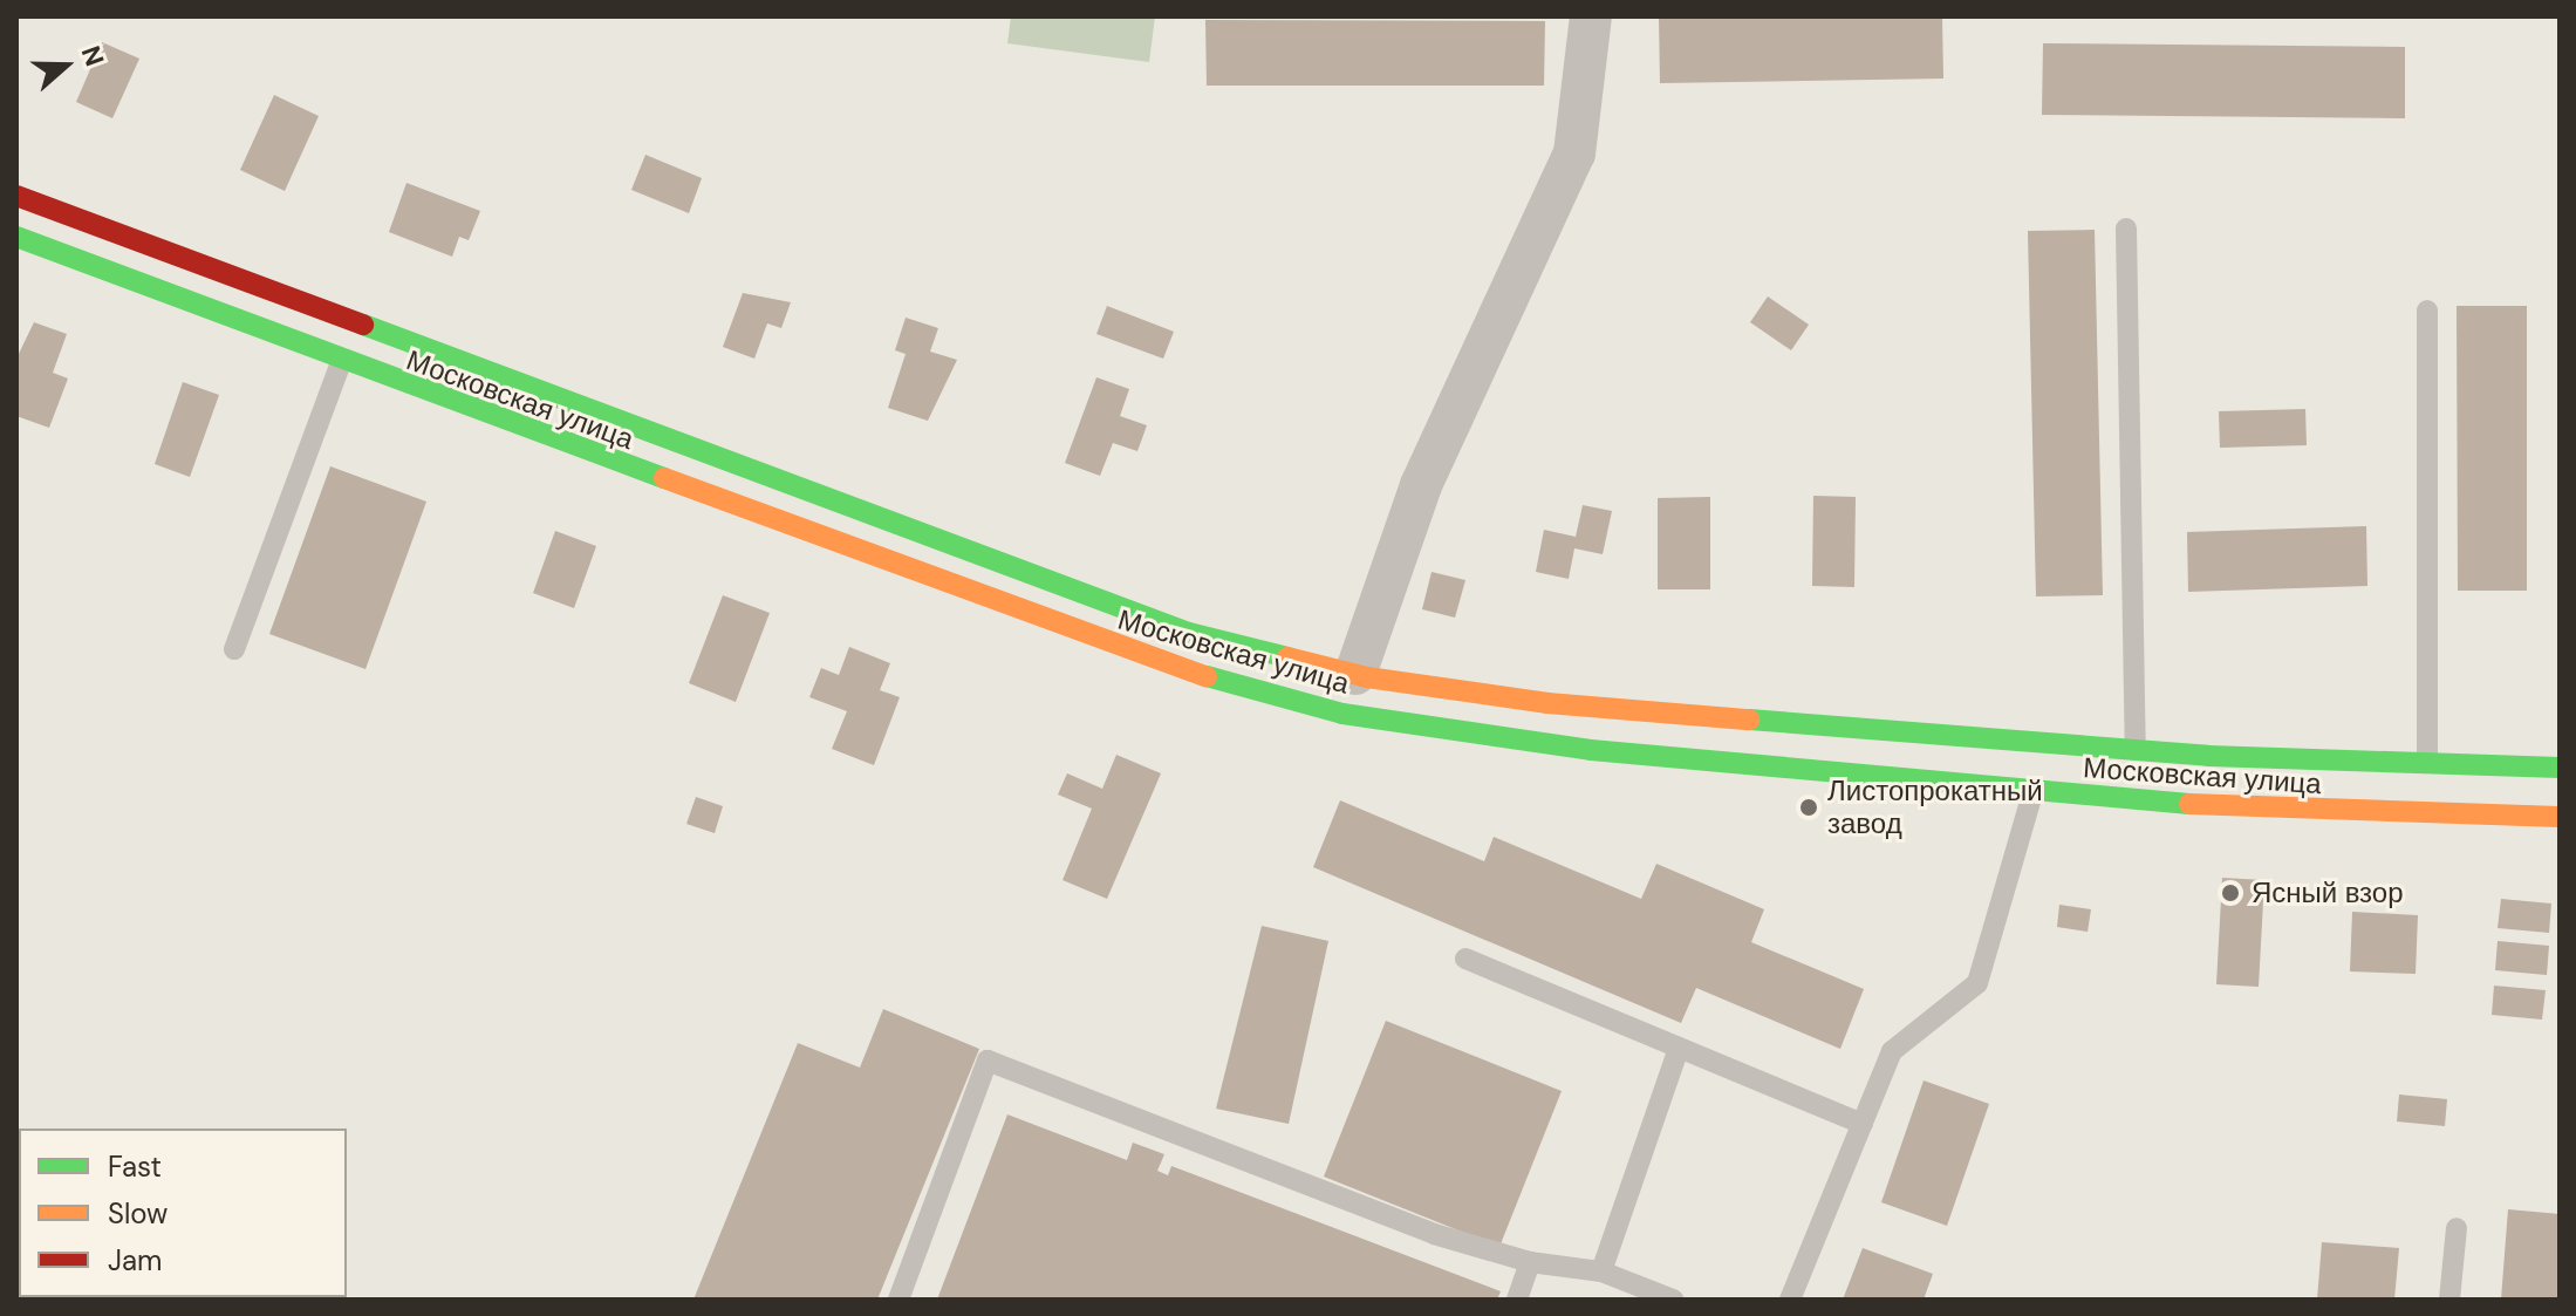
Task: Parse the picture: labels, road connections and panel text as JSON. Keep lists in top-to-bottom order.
{
  "streets": {
    "main road": ["Московская улица"]
  },
  "places": ["Листопрокатный завод", "Ясный взор"],
  "legend": ["Fast", "Slow", "Jam"],
  "north": "right"
}
